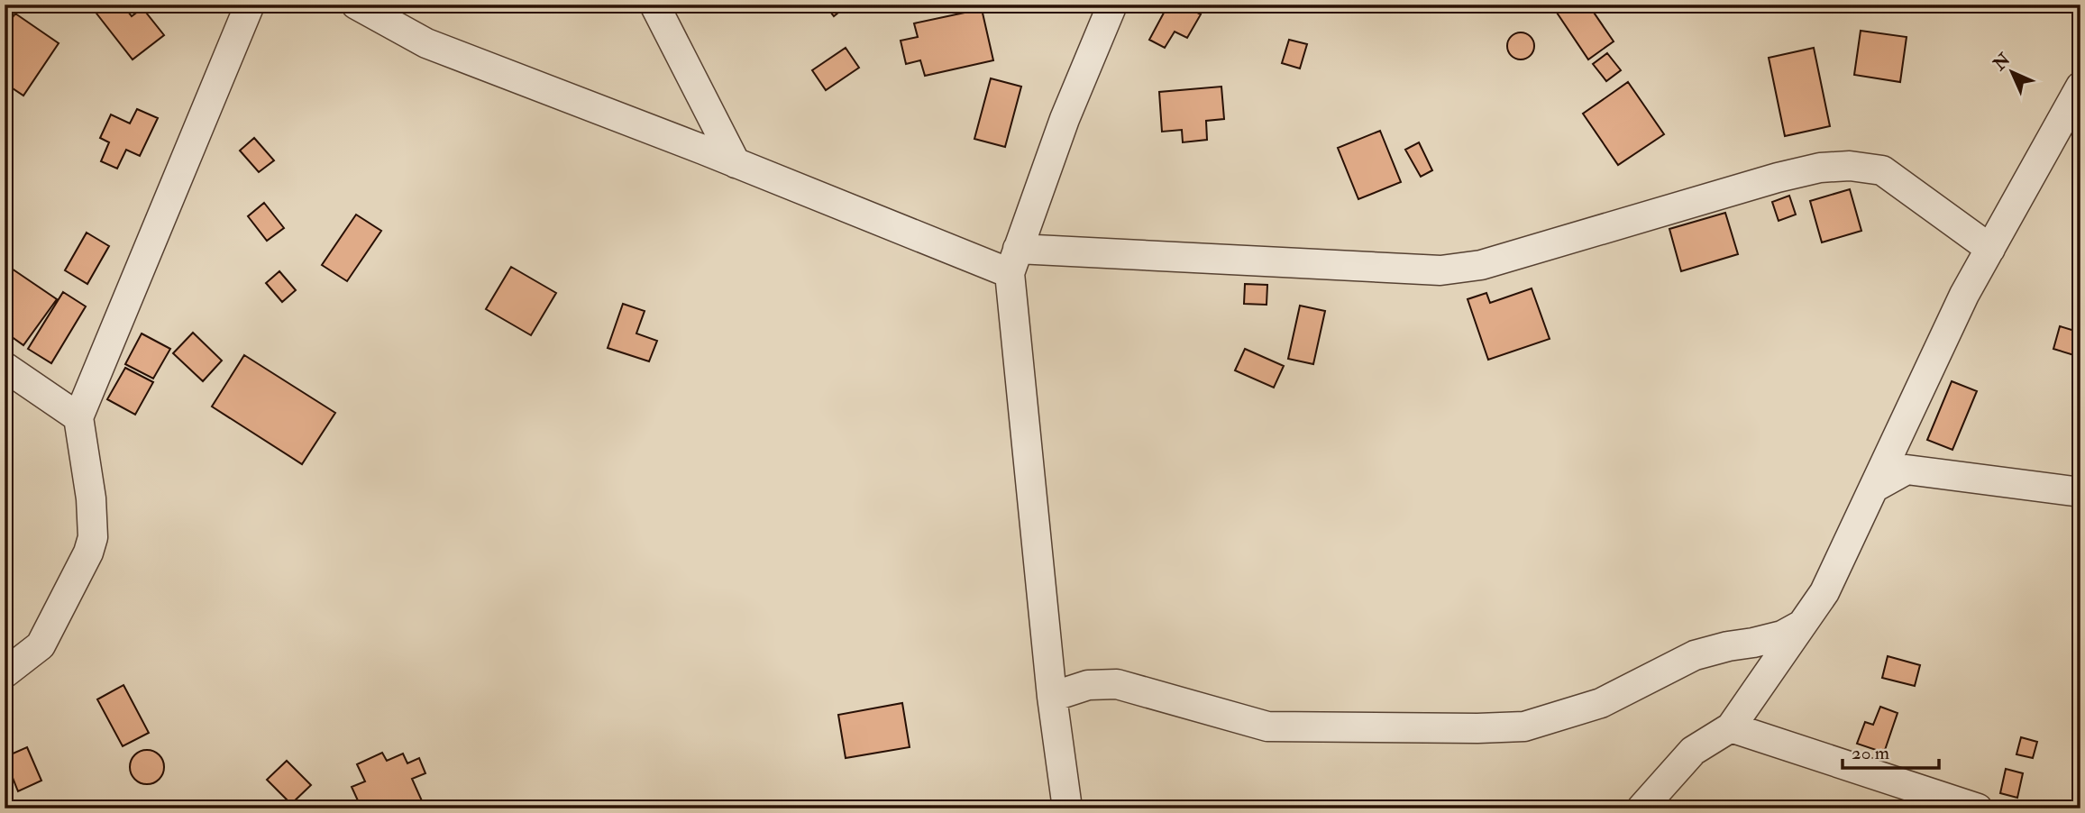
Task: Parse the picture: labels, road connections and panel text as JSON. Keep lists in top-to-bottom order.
{
  "scale_bar": "20 m",
  "north": "top left"
}
